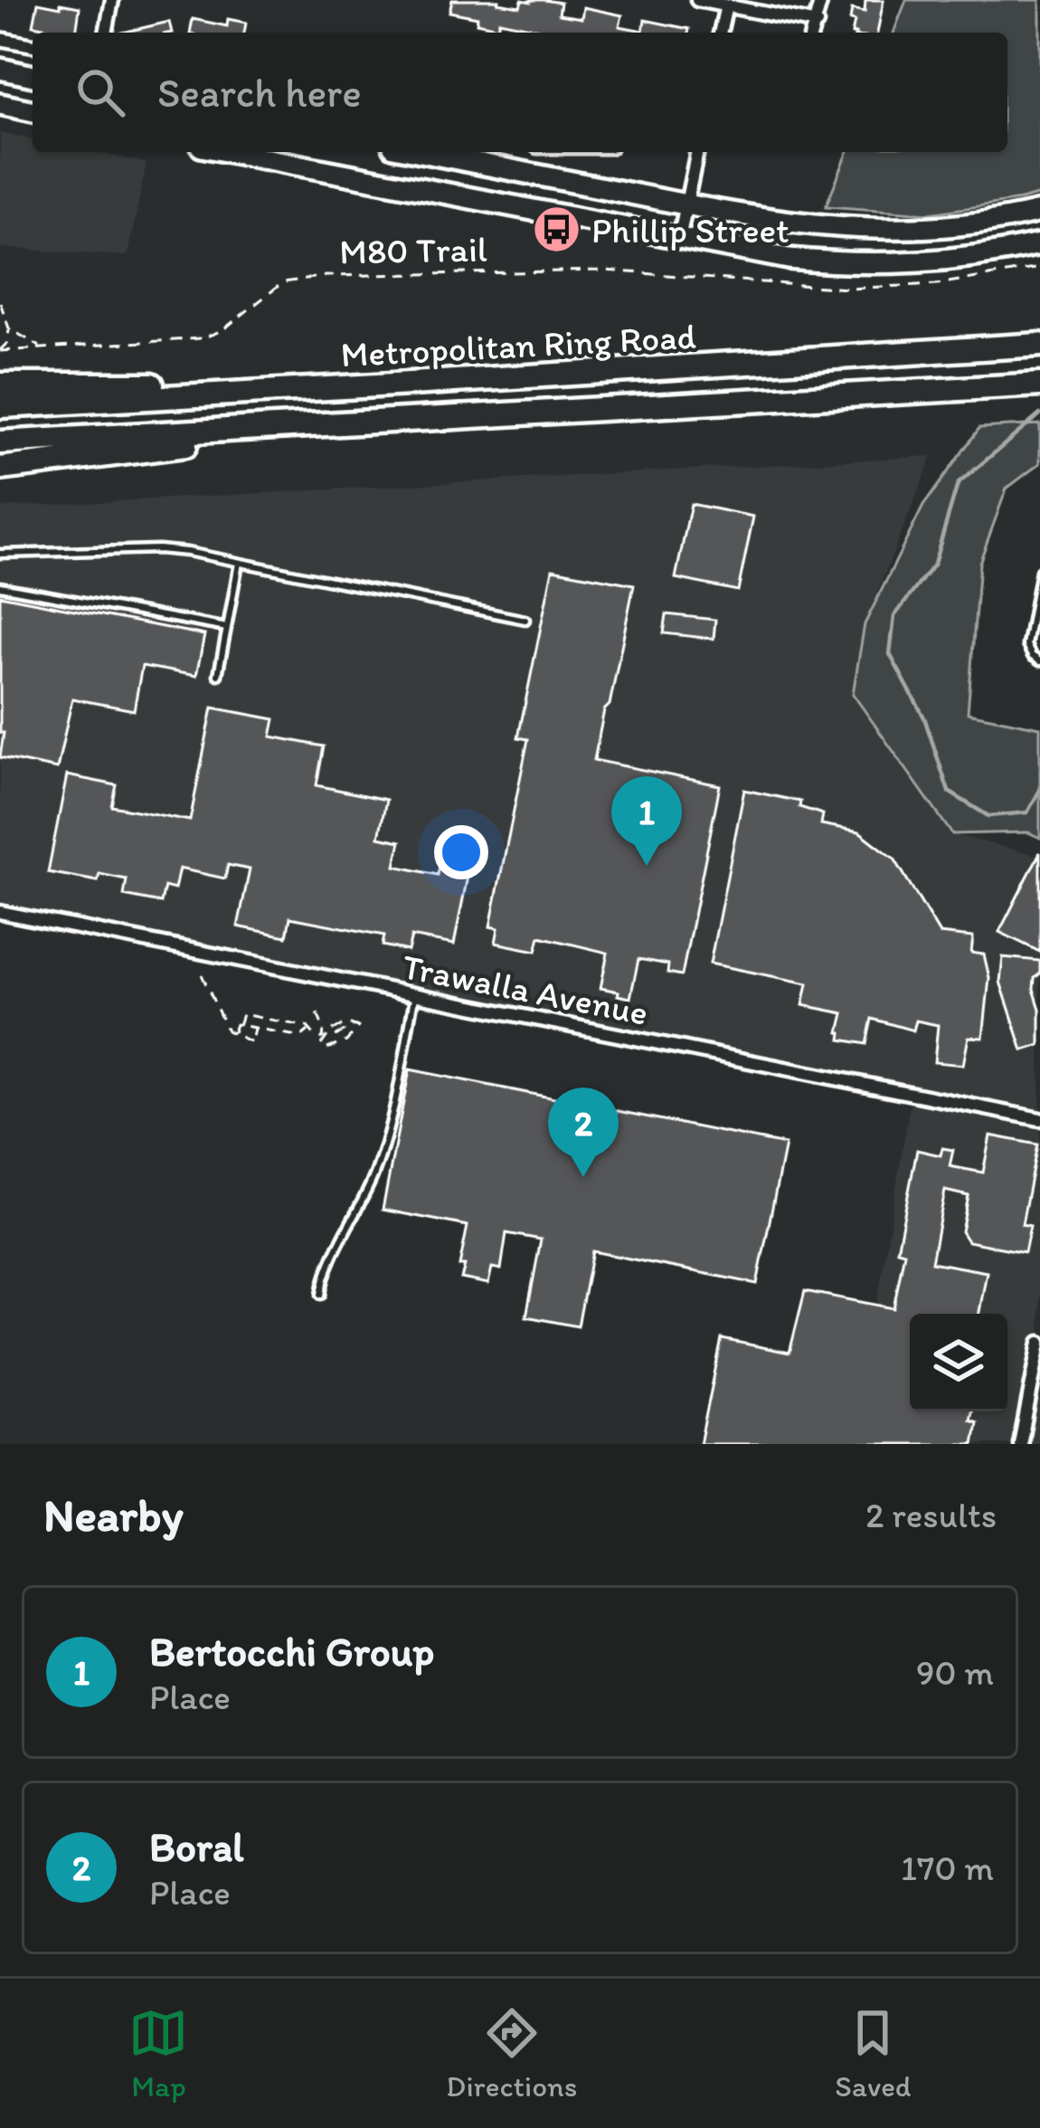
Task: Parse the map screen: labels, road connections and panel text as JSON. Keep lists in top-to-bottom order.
{
  "streets": {
    "highway": ["Metropolitan Ring Road"],
    "street": ["Trawalla Avenue"],
    "path": ["M80 Trail"]
  },
  "places": {
    "bus stop": ["Phillip Street"]
  },
  "page": {
    "search": "Search here",
    "pins": ["1", "2"],
    "heading": ["Nearby", "2 results"],
    "list": [
      {
        "mark": "1",
        "name": "Bertocchi Group",
        "note": "Place",
        "value": "90 m"
      },
      {
        "mark": "2",
        "name": "Boral",
        "note": "Place",
        "value": "170 m"
      }
    ],
    "nav": ["Map", "Directions", "Saved"]
  }
}
